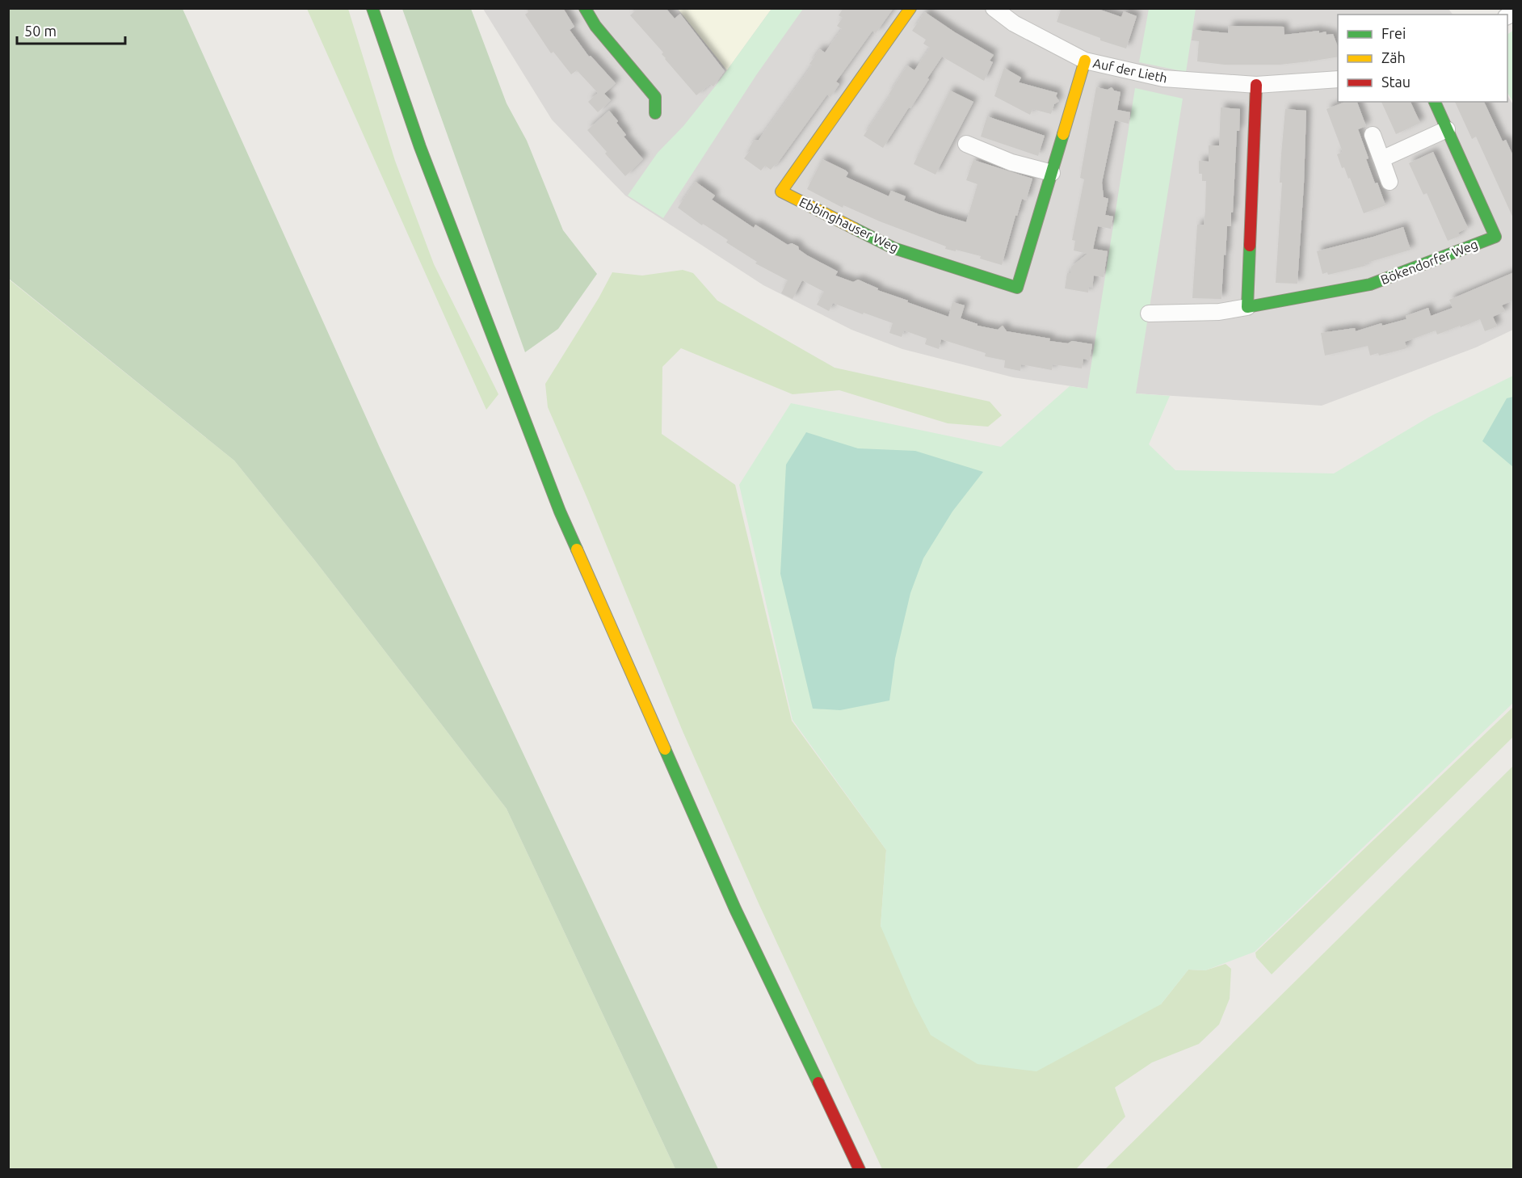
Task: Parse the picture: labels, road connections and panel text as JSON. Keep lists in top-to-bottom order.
{
  "streets": {
    "main road": ["Ebbinghauser Weg", "Bökendorfer Weg"],
    "street": ["Auf der Lieth"]
  },
  "crossings": [
    ["Auf der Lieth", "Ebbinghauser Weg"]
  ],
  "legend": ["Frei", "Zäh", "Stau"],
  "scale_bar": "50 m"
}
